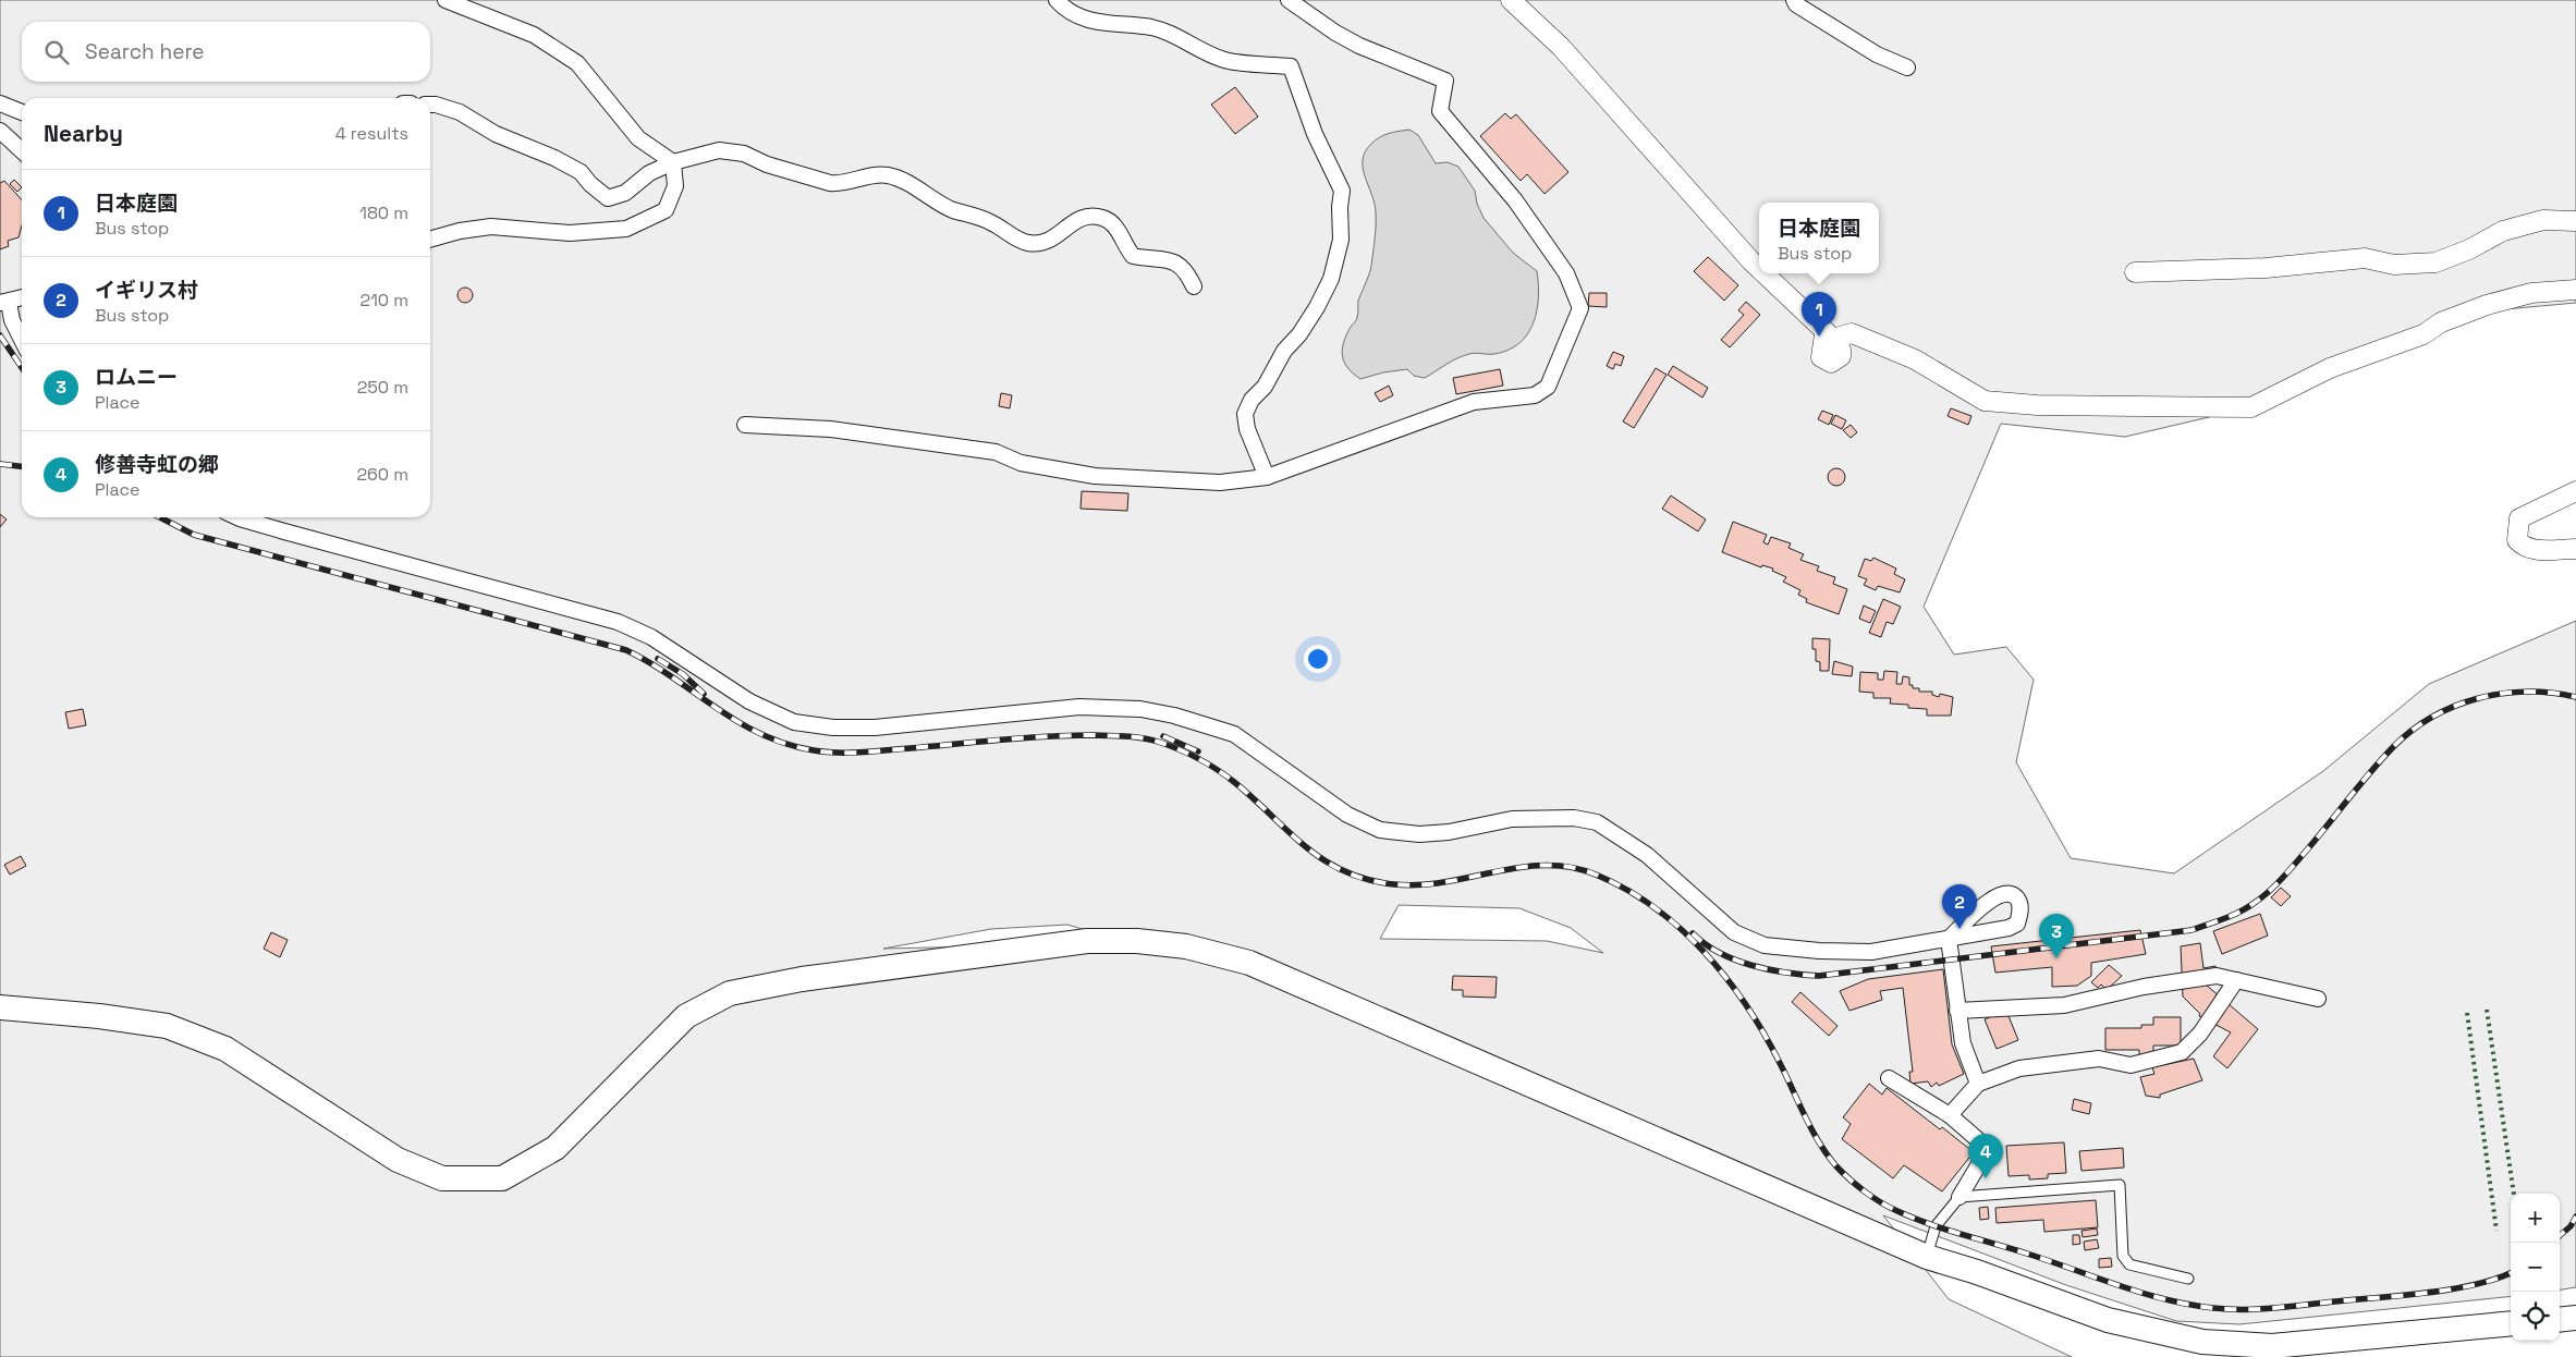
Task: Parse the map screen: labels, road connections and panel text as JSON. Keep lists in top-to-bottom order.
{
  "page": {
    "search": "Search here",
    "heading": ["Nearby", "4 results"],
    "list": [
      {
        "mark": "1",
        "name": "日本庭園",
        "note": "Bus stop",
        "value": "180 m"
      },
      {
        "mark": "2",
        "name": "イギリス村",
        "note": "Bus stop",
        "value": "210 m"
      },
      {
        "mark": "3",
        "name": "ロムニー",
        "note": "Place",
        "value": "250 m"
      },
      {
        "mark": "4",
        "name": "修善寺虹の郷",
        "note": "Place",
        "value": "260 m"
      }
    ],
    "popup": ["日本庭園", "Bus stop"],
    "pins": [
      "1",
      "2",
      "3",
      "4"
    ],
    "map_buttons": ["+", "−"]
  }
}
